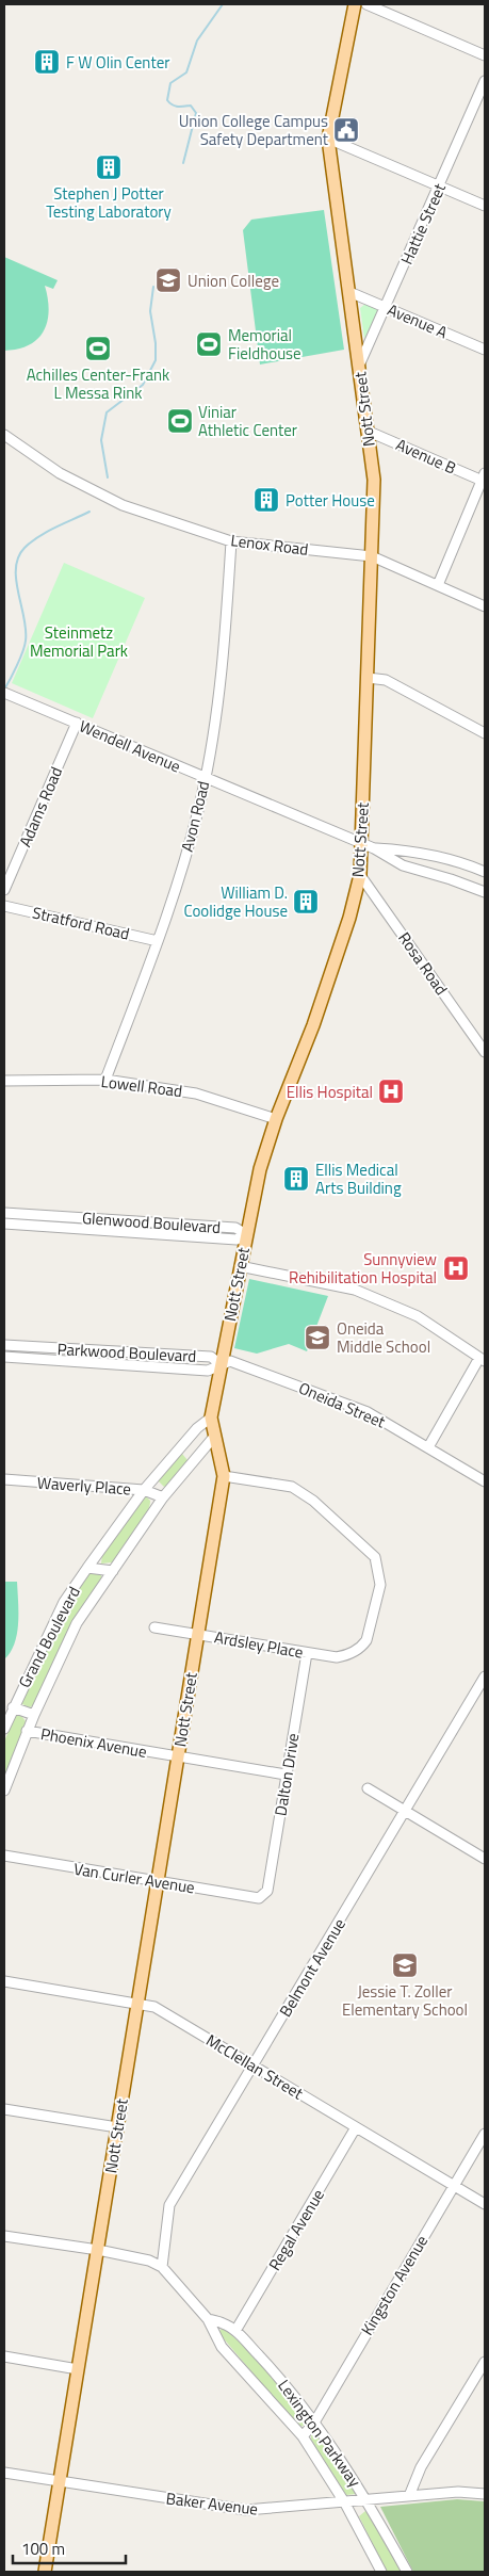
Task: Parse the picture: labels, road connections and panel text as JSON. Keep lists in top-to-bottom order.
{
  "streets": {
    "main road": ["Nott Street"],
    "street": [
      "Hattie Street",
      "Avenue A",
      "Avenue B",
      "Lenox Road",
      "Wendell Avenue",
      "Adams Road",
      "Avon Road",
      "Stratford Road",
      "Rosa Road",
      "Lowell Road",
      "Glenwood Boulevard",
      "Parkwood Boulevard",
      "Oneida Street",
      "Waverly Place",
      "Grand Boulevard",
      "Ardsley Place",
      "Phoenix Avenue",
      "Dalton Drive",
      "Van Curler Avenue",
      "Belmont Avenue",
      "McClellan Street",
      "Regal Avenue",
      "Kingston Avenue",
      "Lexington Parkway",
      "Baker Avenue"
    ]
  },
  "crossings": [
    ["Hattie Street", "Avenue A"],
    ["Hattie Street", "Nott Street"],
    ["Avenue A", "Nott Street"],
    ["Nott Street", "Avenue B"],
    ["Nott Street", "Lenox Road"],
    ["Nott Street", "Wendell Avenue"],
    ["Nott Street", "Rosa Road"],
    ["Nott Street", "Lowell Road"],
    ["Nott Street", "Glenwood Boulevard"],
    ["Nott Street", "Parkwood Boulevard"],
    ["Nott Street", "Oneida Street"],
    ["Nott Street", "Grand Boulevard"],
    ["Nott Street", "Ardsley Place"],
    ["Nott Street", "Phoenix Avenue"],
    ["Nott Street", "Van Curler Avenue"],
    ["Nott Street", "McClellan Street"],
    ["Nott Street", "Lexington Parkway"],
    ["Nott Street", "Baker Avenue"],
    ["Lenox Road", "Avon Road"],
    ["Wendell Avenue", "Adams Road"],
    ["Wendell Avenue", "Avon Road"],
    ["Avon Road", "Stratford Road"],
    ["Avon Road", "Lowell Road"],
    ["Parkwood Boulevard", "Oneida Street"],
    ["Waverly Place", "Grand Boulevard"],
    ["Grand Boulevard", "Phoenix Avenue"],
    ["Ardsley Place", "Dalton Drive"],
    ["Phoenix Avenue", "Dalton Drive"],
    ["Dalton Drive", "Van Curler Avenue"],
    ["Belmont Avenue", "McClellan Street"],
    ["Belmont Avenue", "Lexington Parkway"],
    ["McClellan Street", "Regal Avenue"],
    ["McClellan Street", "Kingston Avenue"],
    ["Regal Avenue", "Lexington Parkway"],
    ["Kingston Avenue", "Lexington Parkway"],
    ["Lexington Parkway", "Baker Avenue"]
  ],
  "parks": ["Steinmetz Memorial Park"],
  "places": {
    "building": [
      "F W Olin Center",
      "Stephen J Potter Testing Laboratory",
      "Potter House",
      "William D. Coolidge House",
      "Ellis Medical Arts Building"
    ],
    "public building": ["Union College Campus Safety Department"],
    "school or university": ["Union College", "Oneida Middle School", "Jessie T. Zoller Elementary School"],
    "sports": ["Memorial Fieldhouse", "Achilles Center-Frank L Messa Rink", "Viniar Athletic Center"],
    "hospital": ["Ellis Hospital", "Sunnyview Rehibilitation Hospital"]
  },
  "scale_bar": "100 m"
}
